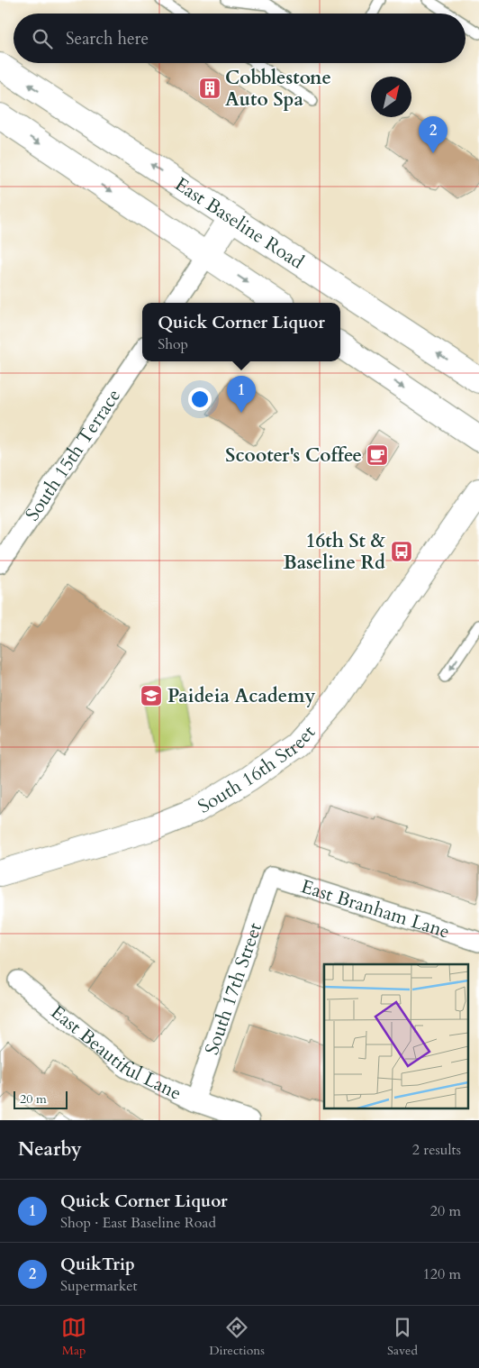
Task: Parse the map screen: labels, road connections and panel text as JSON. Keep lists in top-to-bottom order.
{
  "streets": {
    "main road": ["East Baseline Road", "South 16th Street"],
    "street": [
      "South 15th Terrace",
      "East Branham Lane",
      "South 17th Street",
      "East Beautiful Lane"
    ]
  },
  "crossings": [
    ["East Branham Lane", "South 17th Street"],
    ["South 17th Street", "East Beautiful Lane"]
  ],
  "places": {
    "building": ["Cobblestone Auto Spa"],
    "cafe": ["Scooter's Coffee"],
    "bus stop": ["16th St & Baseline Rd"],
    "school or university": ["Paideia Academy"]
  },
  "scale_bar": "20 m",
  "north": "top right",
  "page": {
    "search": "Search here",
    "pins": ["2", "1"],
    "popup": ["Quick Corner Liquor", "Shop"],
    "scale": "20 m",
    "heading": ["Nearby", "2 results"],
    "list": [
      {
        "mark": "1",
        "name": "Quick Corner Liquor",
        "note": "Shop · East Baseline Road",
        "value": "20 m"
      },
      {
        "mark": "2",
        "name": "QuikTrip",
        "note": "Supermarket",
        "value": "120 m"
      }
    ],
    "nav": ["Map", "Directions", "Saved"]
  }
}
